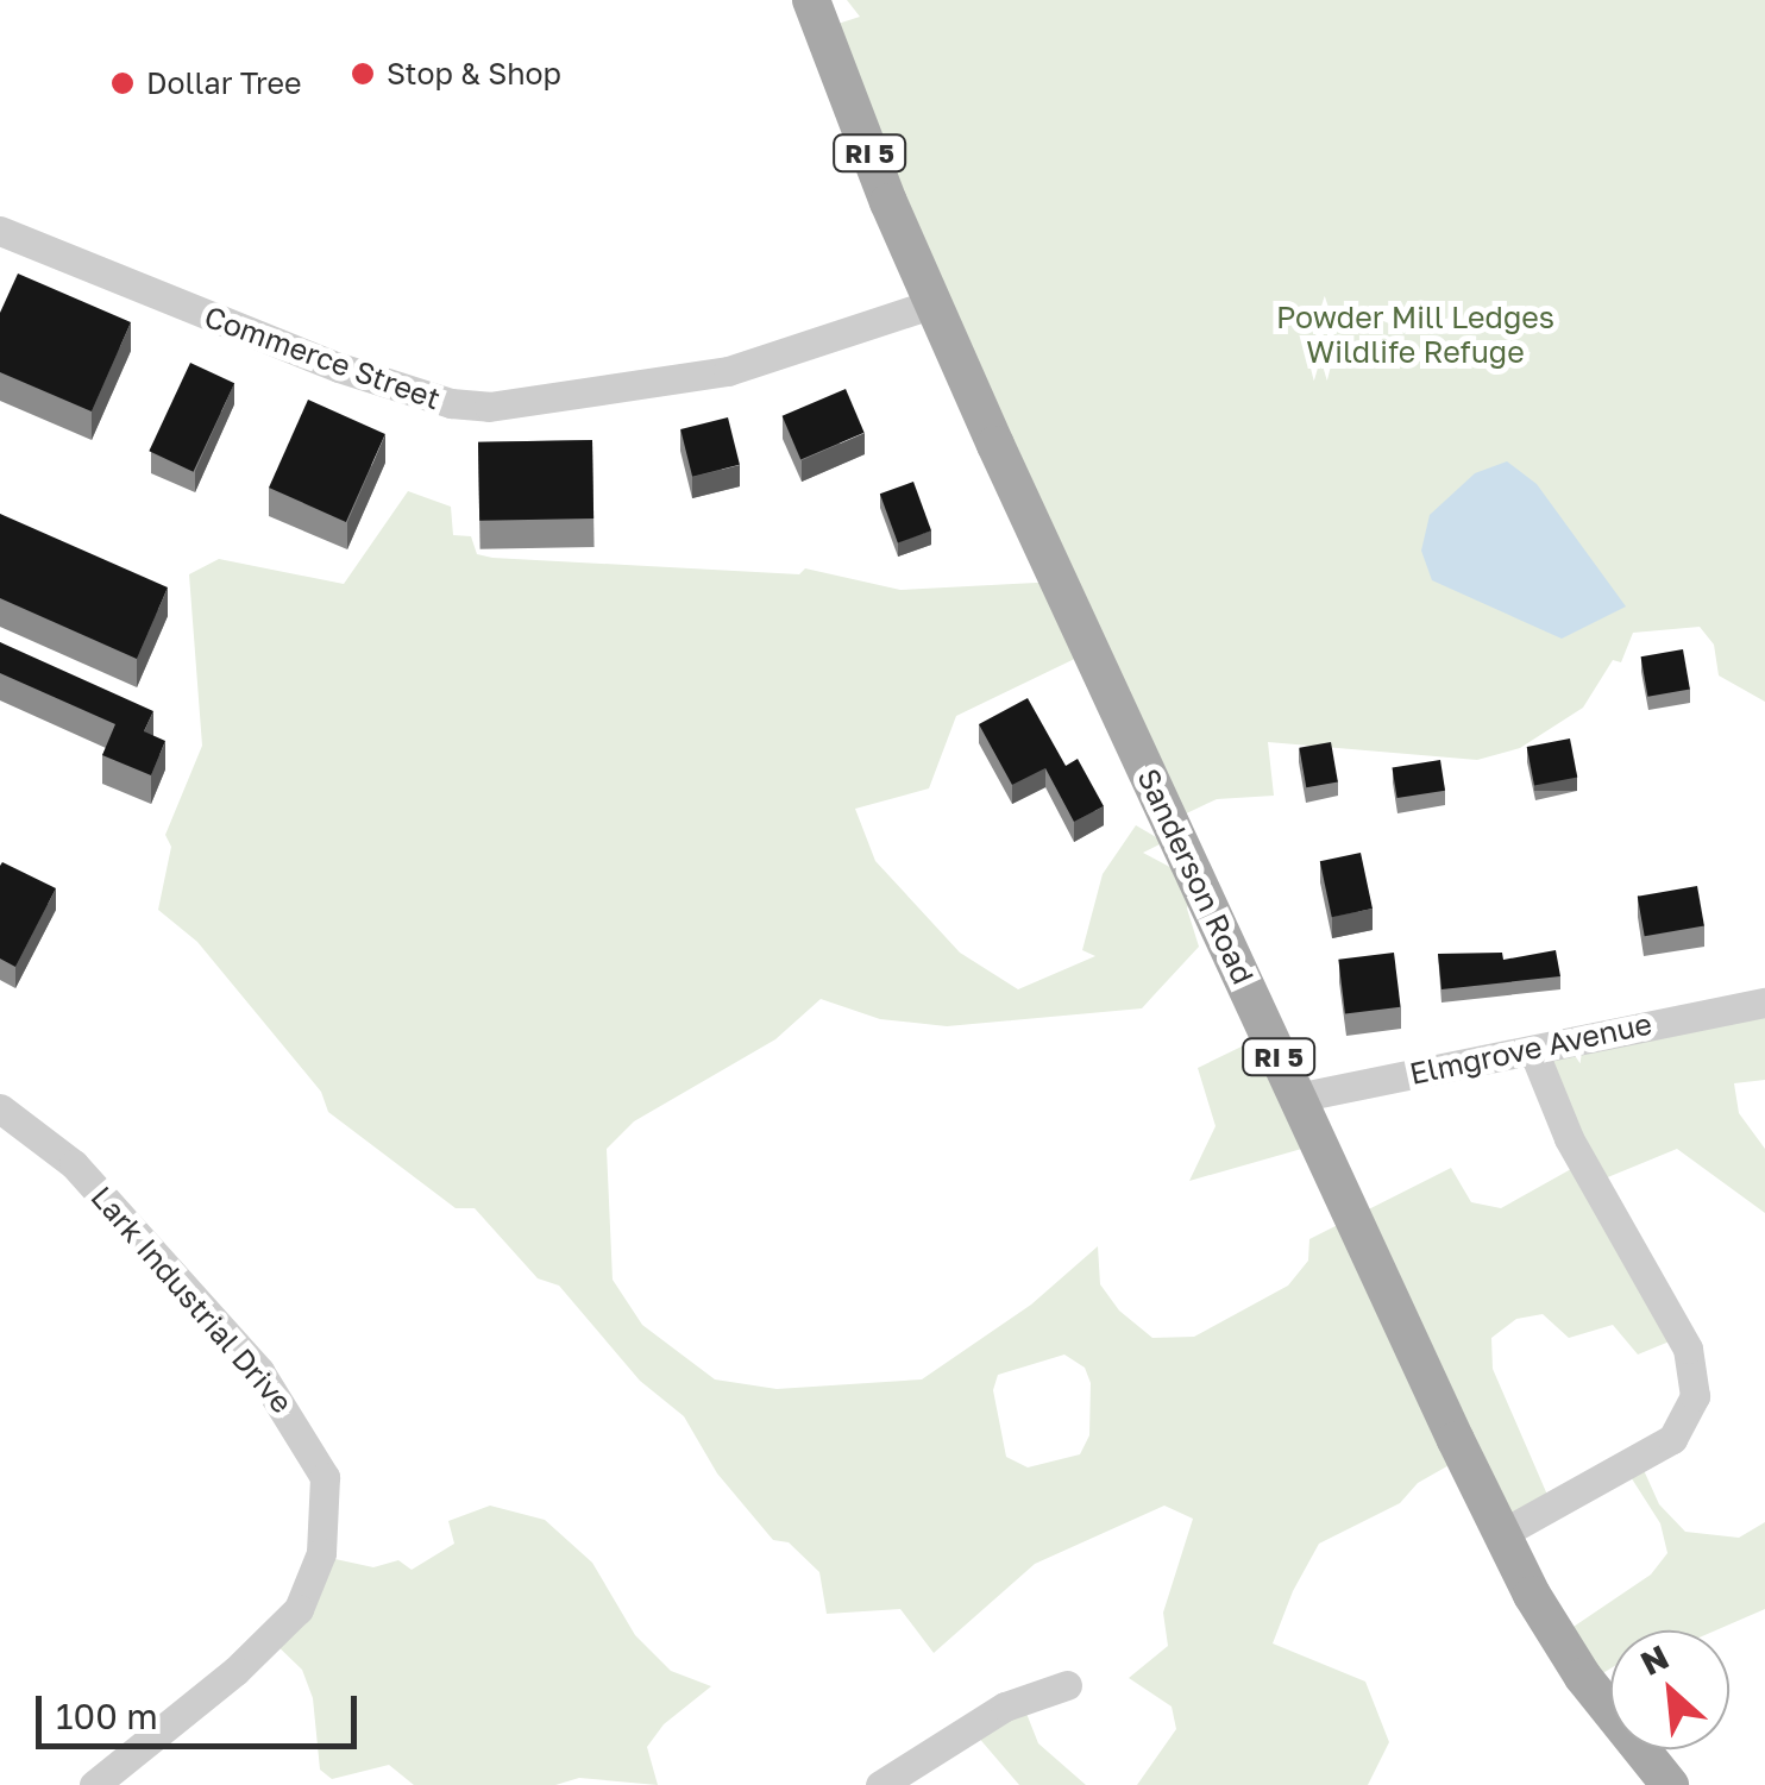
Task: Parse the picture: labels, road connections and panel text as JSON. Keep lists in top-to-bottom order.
{
  "streets": {
    "main road": ["RI 5", "Sanderson Road"],
    "street": ["Commerce Street", "Elmgrove Avenue", "Lark Industrial Drive"]
  },
  "crossings": [
    ["Commerce Street", "Sanderson Road"],
    ["Sanderson Road", "Elmgrove Avenue"]
  ],
  "parks": ["Powder Mill Ledges Wildlife Refuge"],
  "places": ["Stop & Shop", "Dollar Tree"],
  "scale_bar": "100 m",
  "north": "top left"
}
